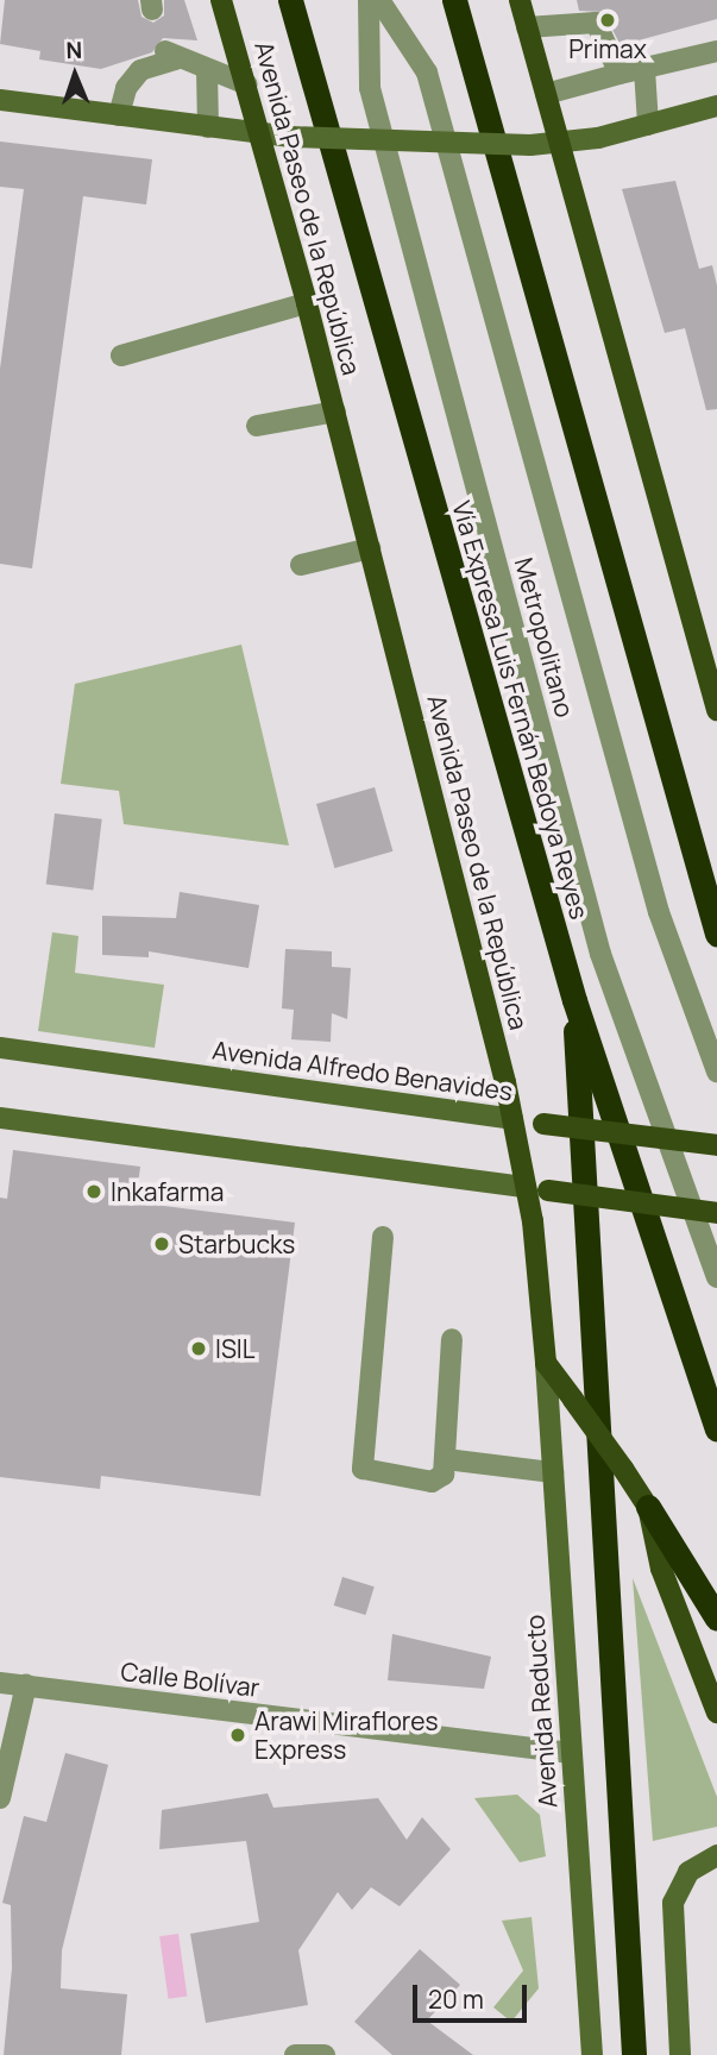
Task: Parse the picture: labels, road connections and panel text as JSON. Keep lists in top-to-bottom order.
{
  "streets": {
    "highway": ["Vía Expresa Luis Fernán Bedoya Reyes"],
    "main road": ["Avenida Paseo de la República", "Avenida Alfredo Benavides", "Avenida Reducto"],
    "street": ["Metropolitano", "Calle Bolívar"]
  },
  "crossings": [
    ["Avenida Paseo de la República", "Avenida Alfredo Benavides"],
    ["Avenida Paseo de la República", "Avenida Reducto"],
    ["Calle Bolívar", "Avenida Reducto"]
  ],
  "places": [
    "Primax",
    "Inkafarma",
    "Starbucks",
    "ISIL",
    "Arawi Miraflores Express"
  ],
  "scale_bar": "20 m",
  "north": "top"
}
